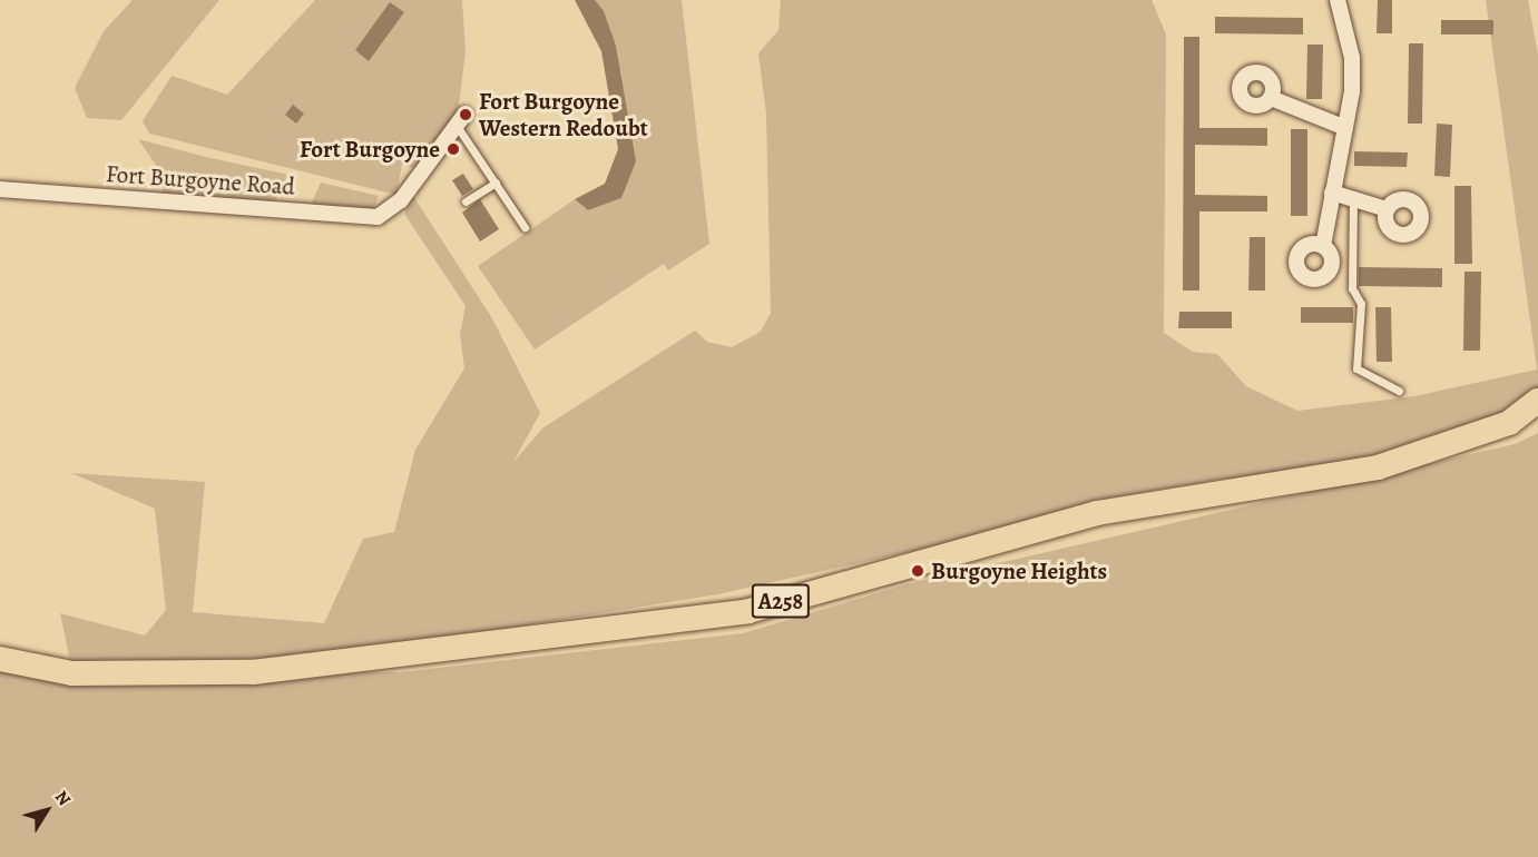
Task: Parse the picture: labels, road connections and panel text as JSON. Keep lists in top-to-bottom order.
{
  "streets": {
    "main road": ["A258"],
    "street": ["Fort Burgoyne Road"]
  },
  "places": ["Fort Burgoyne Western Redoubt", "Fort Burgoyne", "Burgoyne Heights"],
  "north": "top right"
}
